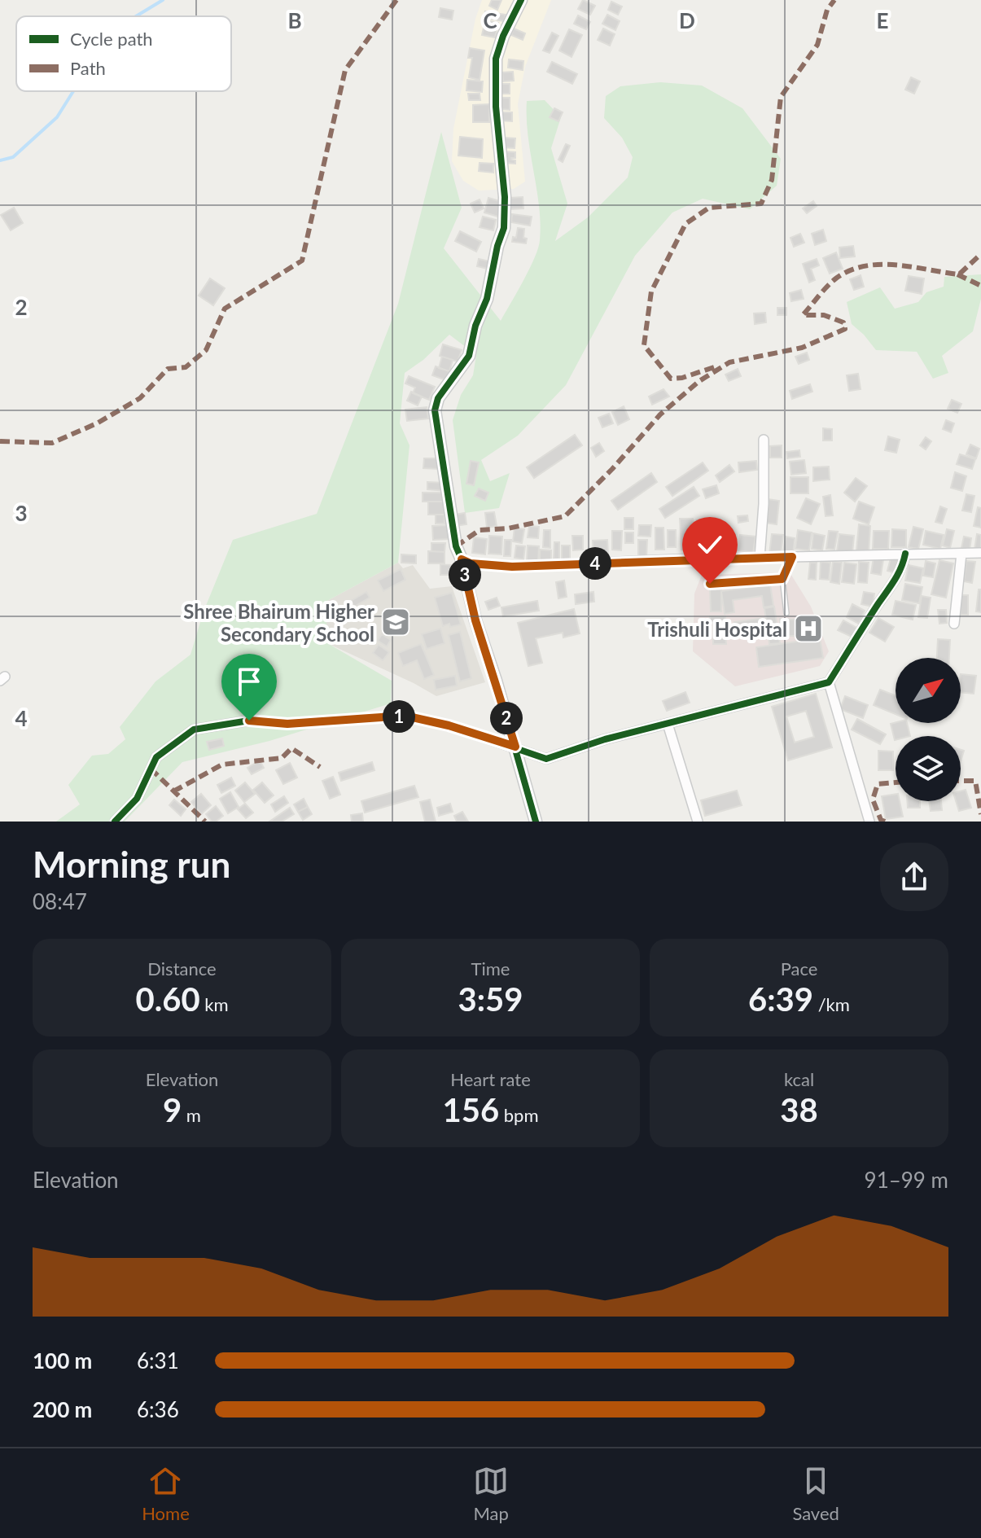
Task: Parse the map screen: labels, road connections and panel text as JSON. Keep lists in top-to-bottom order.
{
  "places": {
    "school or university": ["Shree Bhairum Higher Secondary School"],
    "hospital": ["Trishuli Hospital"]
  },
  "legend": ["Cycle path", "Path"],
  "north": "top right",
  "page": {
    "pins": [
      "4",
      "3",
      "1",
      "2"
    ],
    "heading": ["Morning run", "08:47"],
    "stats": [
      ["Distance", "0.60 km"],
      ["Time", "3:59"],
      ["Pace", "6:39 /km"],
      ["Elevation", "9 m"],
      ["Heart rate", "156 bpm"],
      ["kcal", "38"]
    ],
    "chart": ["Elevation", "91–99 m"],
    "list": [
      {
        "name": "100 m",
        "note": "6:31"
      },
      {
        "name": "200 m",
        "note": "6:36"
      }
    ],
    "tabs": ["Home", "Map", "Saved"]
  },
  "grid": {
    "columns": [
      "B",
      "C",
      "D",
      "E"
    ],
    "rows": ["2", "3", "4"]
  }
}
